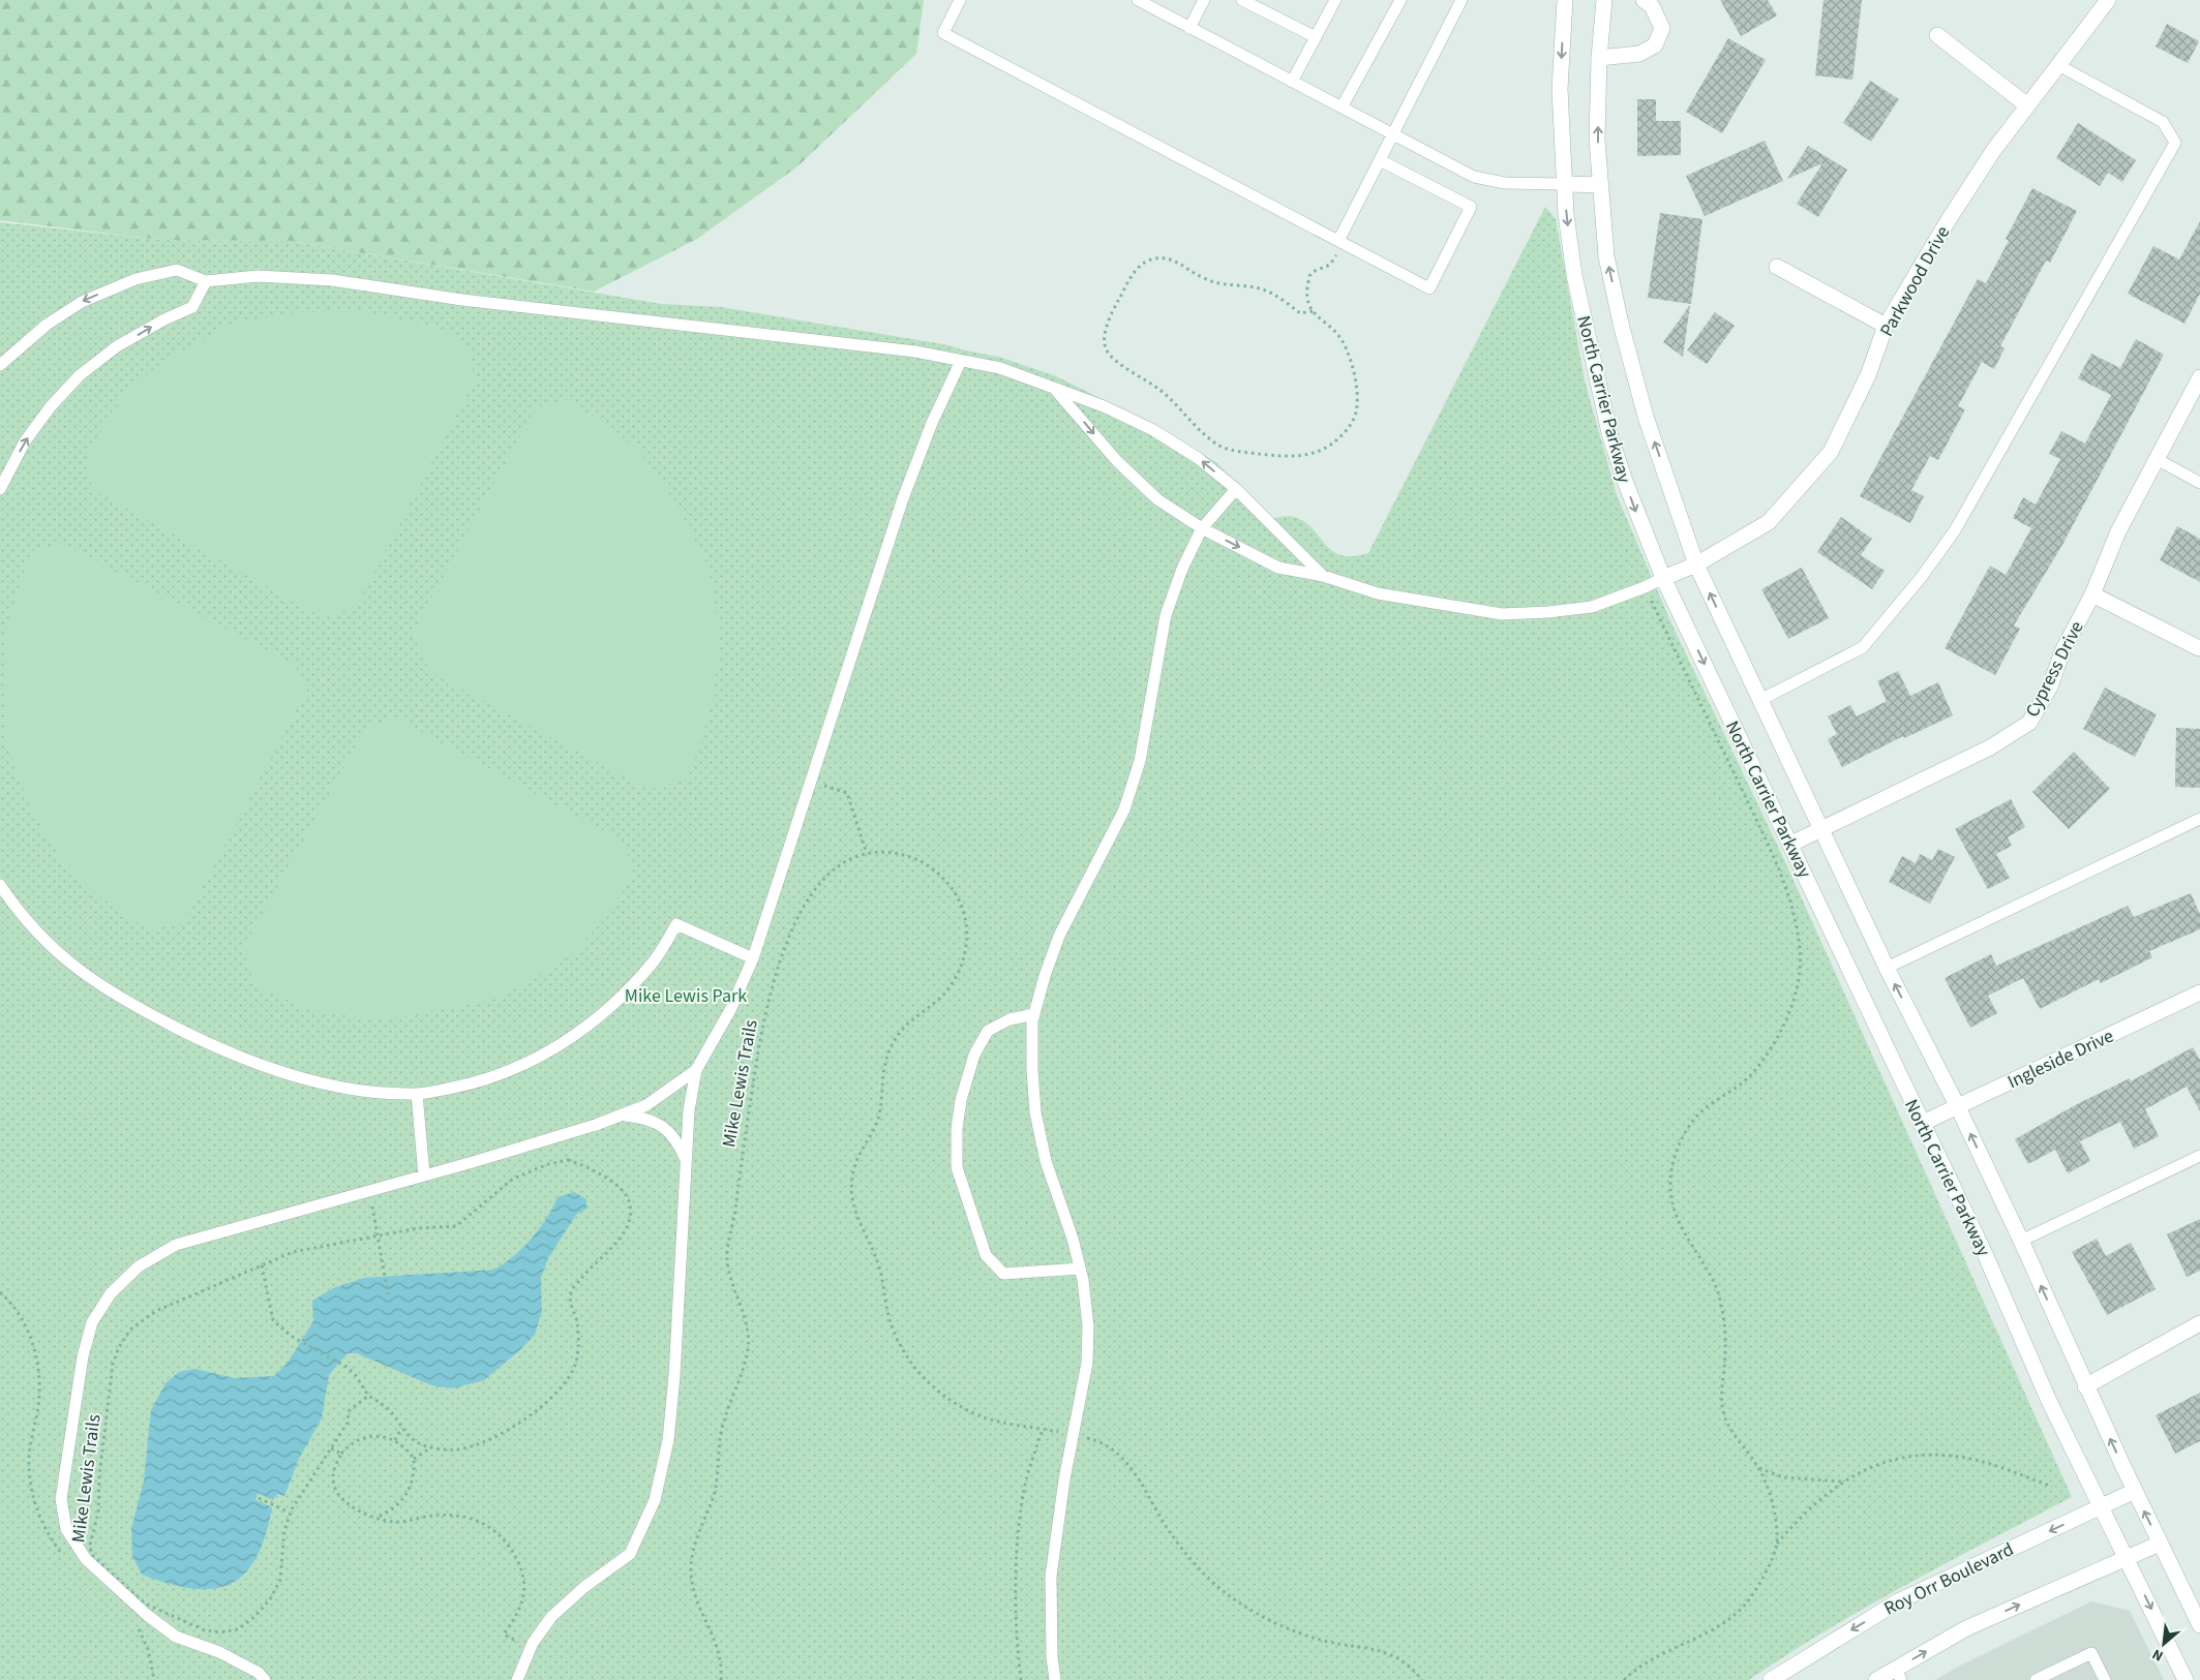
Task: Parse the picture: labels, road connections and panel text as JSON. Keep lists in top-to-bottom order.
{
  "streets": {
    "main road": [
      "Parkwood Drive",
      "North Carrier Parkway",
      "Cypress Drive",
      "Ingleside Drive",
      "Roy Orr Boulevard"
    ],
    "path": ["Mike Lewis Trails"]
  },
  "crossings": [
    ["Parkwood Drive", "North Carrier Parkway"],
    ["North Carrier Parkway", "Cypress Drive"],
    ["North Carrier Parkway", "Ingleside Drive"],
    ["North Carrier Parkway", "Roy Orr Boulevard"]
  ],
  "parks": ["Mike Lewis Park"],
  "north": "bottom left"
}
